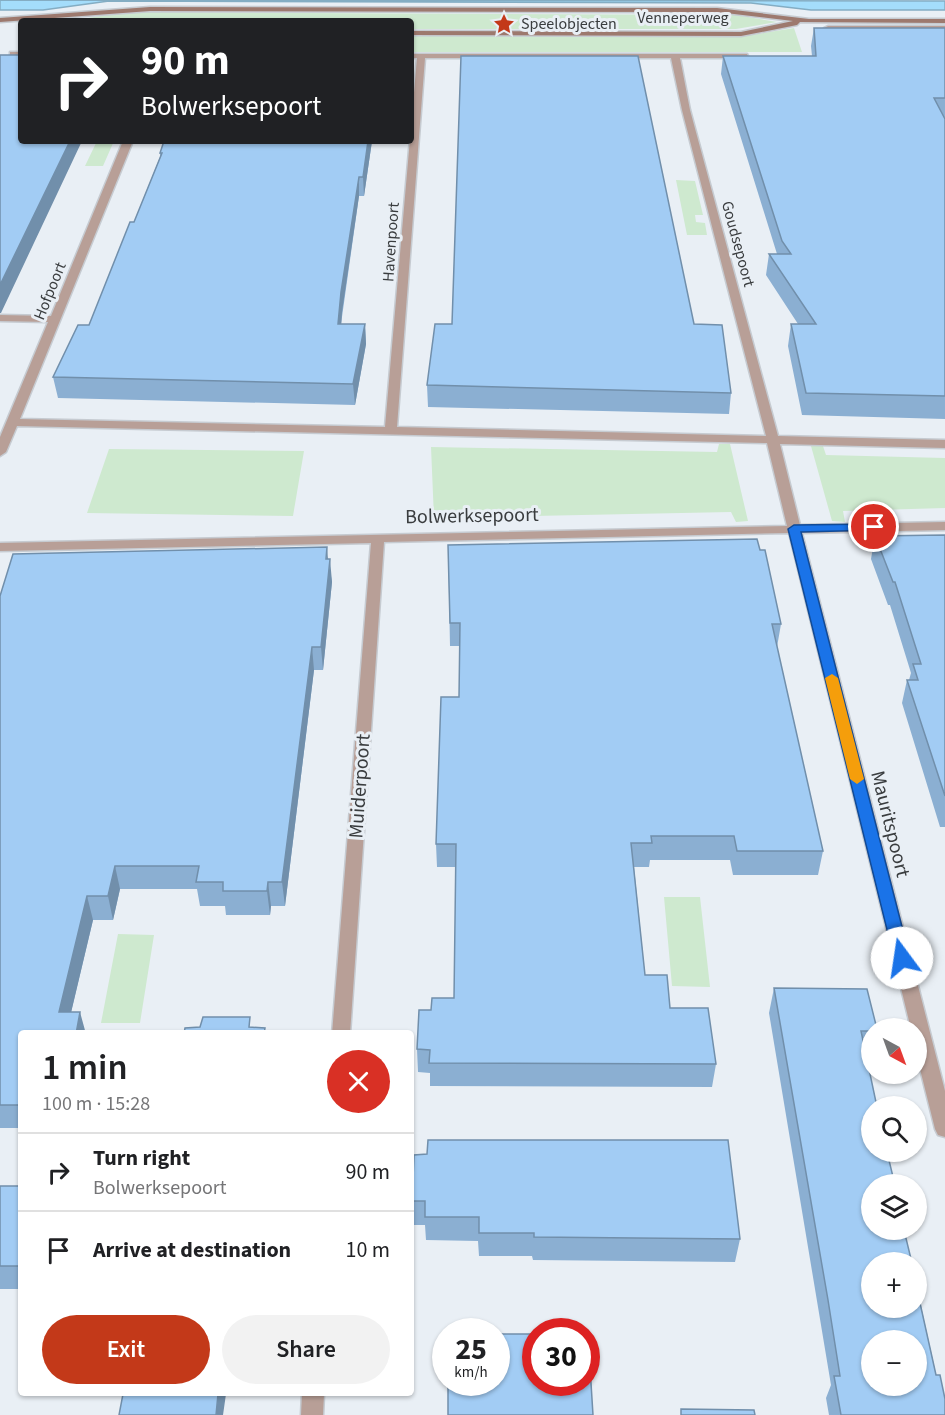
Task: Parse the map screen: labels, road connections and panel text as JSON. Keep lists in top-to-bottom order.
{
  "streets": {
    "street": [
      "Venneperweg",
      "Havenpoort",
      "Goudsepoort",
      "Hofpoort",
      "Bolwerksepoort",
      "Muiderpoort",
      "Mauritspoort"
    ]
  },
  "crossings": [
    ["Goudsepoort", "Bolwerksepoort"],
    ["Goudsepoort", "Mauritspoort"],
    ["Bolwerksepoort", "Muiderpoort"],
    ["Bolwerksepoort", "Mauritspoort"]
  ],
  "places": {
    "place": ["Speelobjecten"]
  },
  "north": "bottom right",
  "page": {
    "turn": ["90 m", "Bolwerksepoort"],
    "map_buttons": ["+", "−"],
    "heading": ["1 min", "100 m · 15:28"],
    "list": [
      {
        "name": "Turn right",
        "note": "Bolwerksepoort",
        "value": "90 m"
      },
      {
        "name": "Arrive at destination",
        "value": "10 m"
      }
    ],
    "buttons": ["Exit", "Share"],
    "speed": "25 km/h",
    "limit": "30"
  }
}
